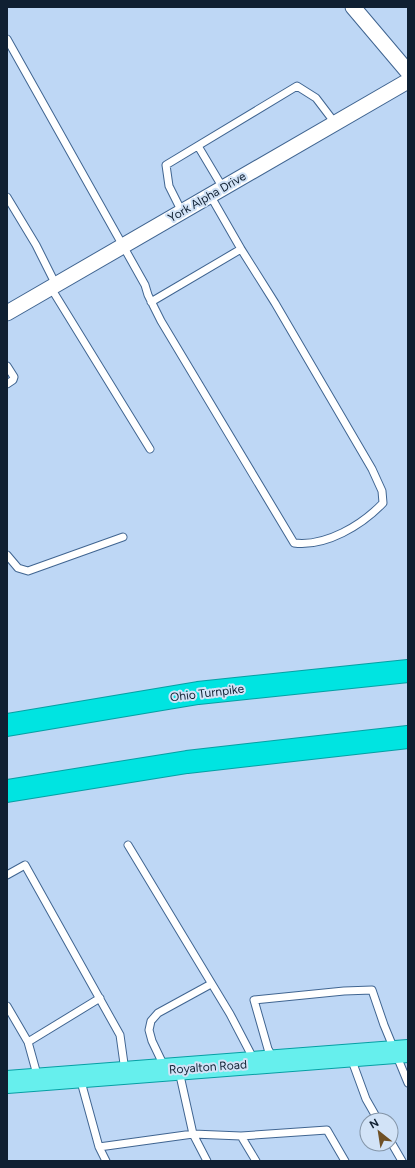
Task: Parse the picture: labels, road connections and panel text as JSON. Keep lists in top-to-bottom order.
{
  "streets": {
    "highway": ["Ohio Turnpike"],
    "main road": ["Royalton Road"],
    "street": ["York Alpha Drive"]
  },
  "north": "top left"
}
